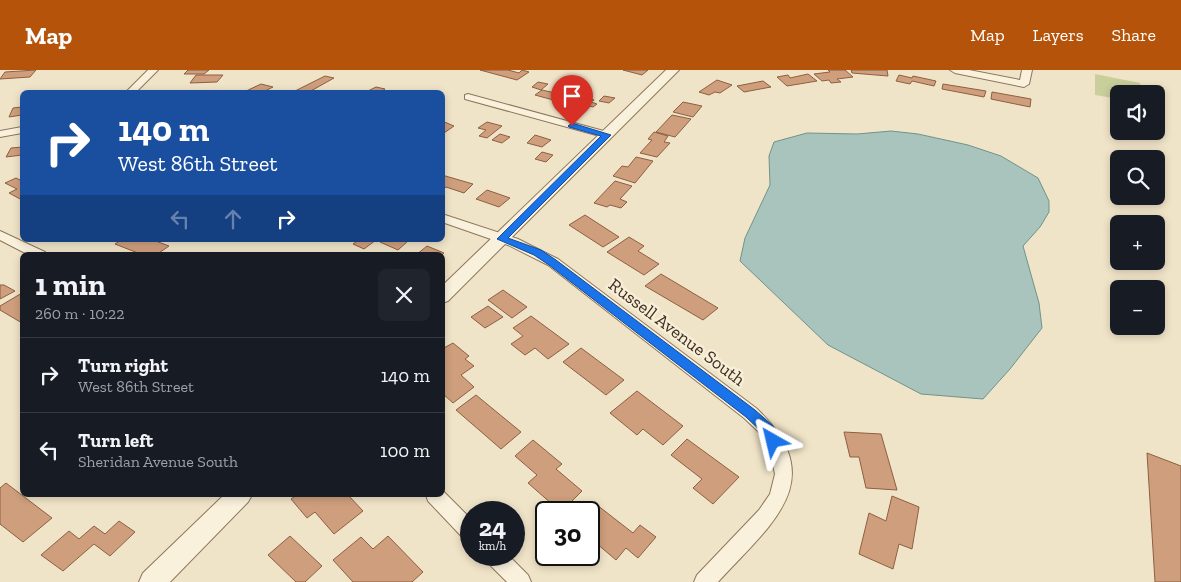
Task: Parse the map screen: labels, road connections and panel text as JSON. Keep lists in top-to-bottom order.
{
  "streets": {
    "street": ["Russell Avenue South"]
  },
  "page": {
    "header": "Map",
    "nav": ["Map", "Layers", "Share"],
    "map_buttons": ["+", "−"],
    "turn": ["140 m", "West 86th Street"],
    "heading": ["1 min", "260 m · 10:22"],
    "list": [
      {
        "name": "Turn right",
        "note": "West 86th Street",
        "value": "140 m"
      },
      {
        "name": "Turn left",
        "note": "Sheridan Avenue South",
        "value": "100 m"
      }
    ],
    "speed": "24 km/h",
    "limit": "30"
  }
}
